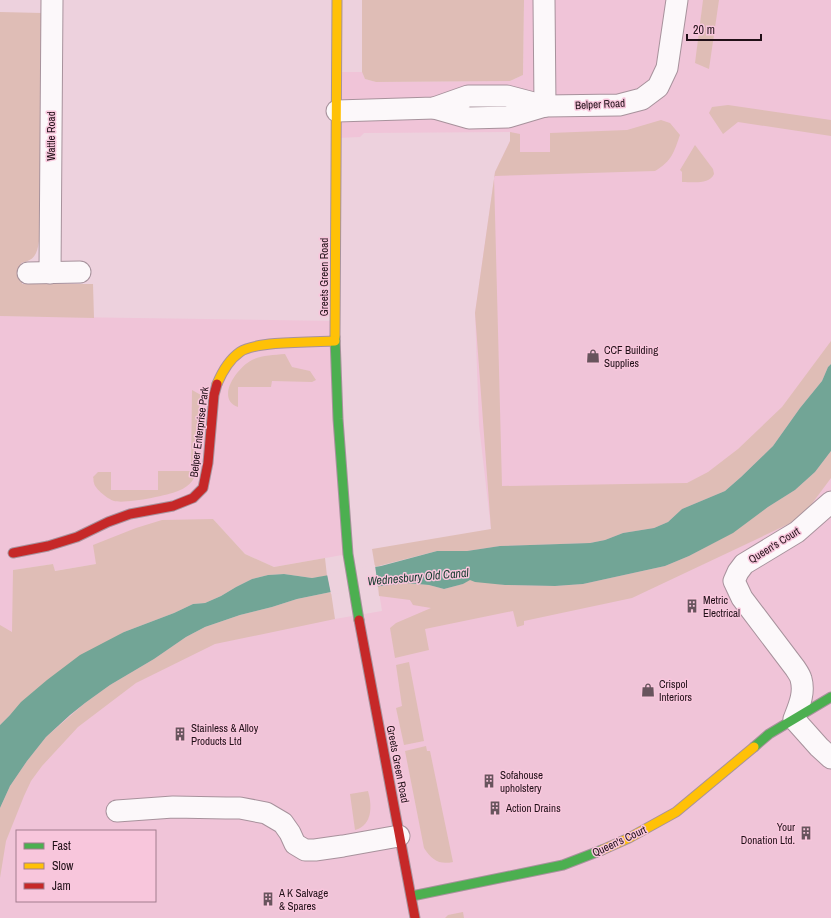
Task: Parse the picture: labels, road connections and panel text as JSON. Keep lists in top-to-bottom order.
{
  "streets": {
    "street": [
      "Belper Road",
      "Wattle Road",
      "Greets Green Road",
      "Belper Enterprise Park",
      "Queen's Court"
    ]
  },
  "crossings": [
    ["Belper Road", "Greets Green Road"],
    ["Greets Green Road", "Belper Enterprise Park"],
    ["Greets Green Road", "Queen's Court"]
  ],
  "water": ["Wednesbury Old Canal"],
  "places": {
    "shop": ["CCF Building Supplies", "Crispol Interiors"],
    "building": [
      "Metric Electrical",
      "Stainless & Alloy Products Ltd",
      "Sofahouse upholstery",
      "Action Drains",
      "Your Donation Ltd.",
      "A K Salvage & Spares"
    ]
  },
  "legend": ["Fast", "Slow", "Jam"],
  "scale_bar": "20 m"
}
